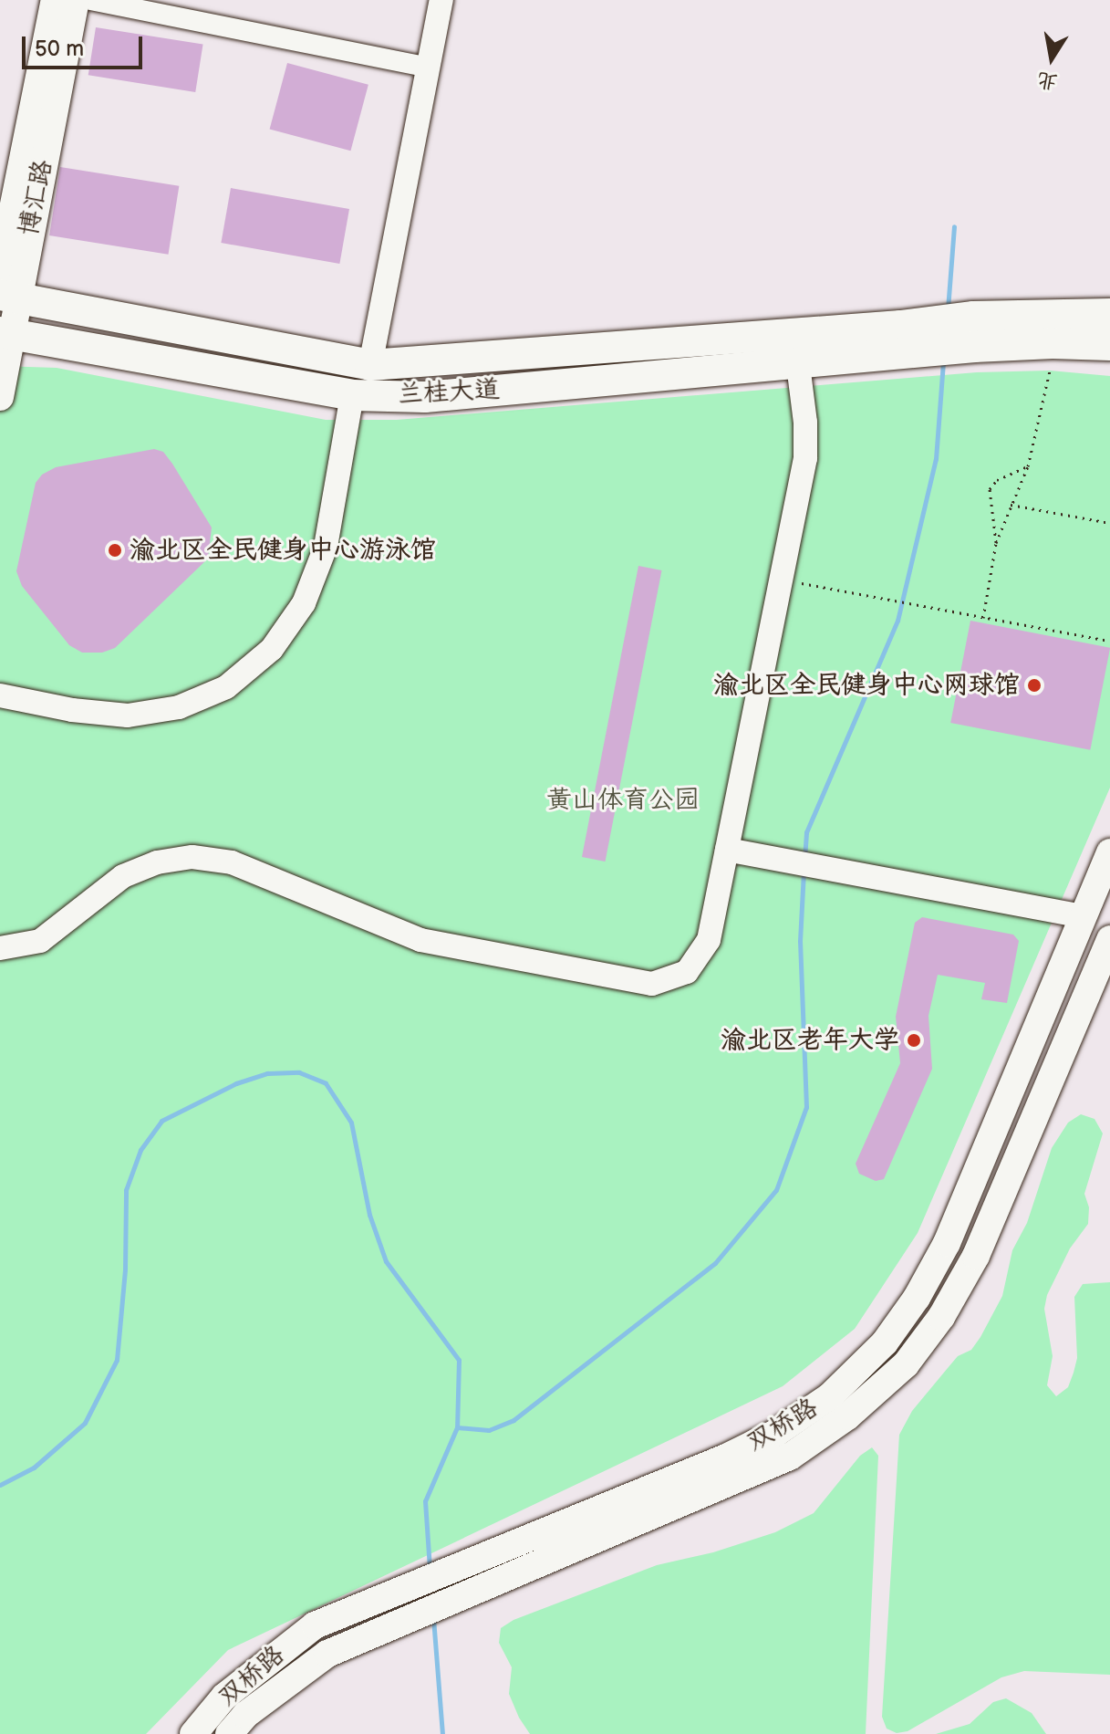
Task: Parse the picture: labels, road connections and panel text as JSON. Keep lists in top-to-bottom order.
{
  "streets": {
    "main road": ["博汇路", "兰桂大道", "双桥路"]
  },
  "crossings": [
    ["博汇路", "兰桂大道"]
  ],
  "parks": ["黄山体育公园"],
  "places": ["渝北区全民健身中心游泳馆", "渝北区全民健身中心网球馆", "渝北区老年大学"],
  "scale_bar": "50 m",
  "north": "bottom"
}
